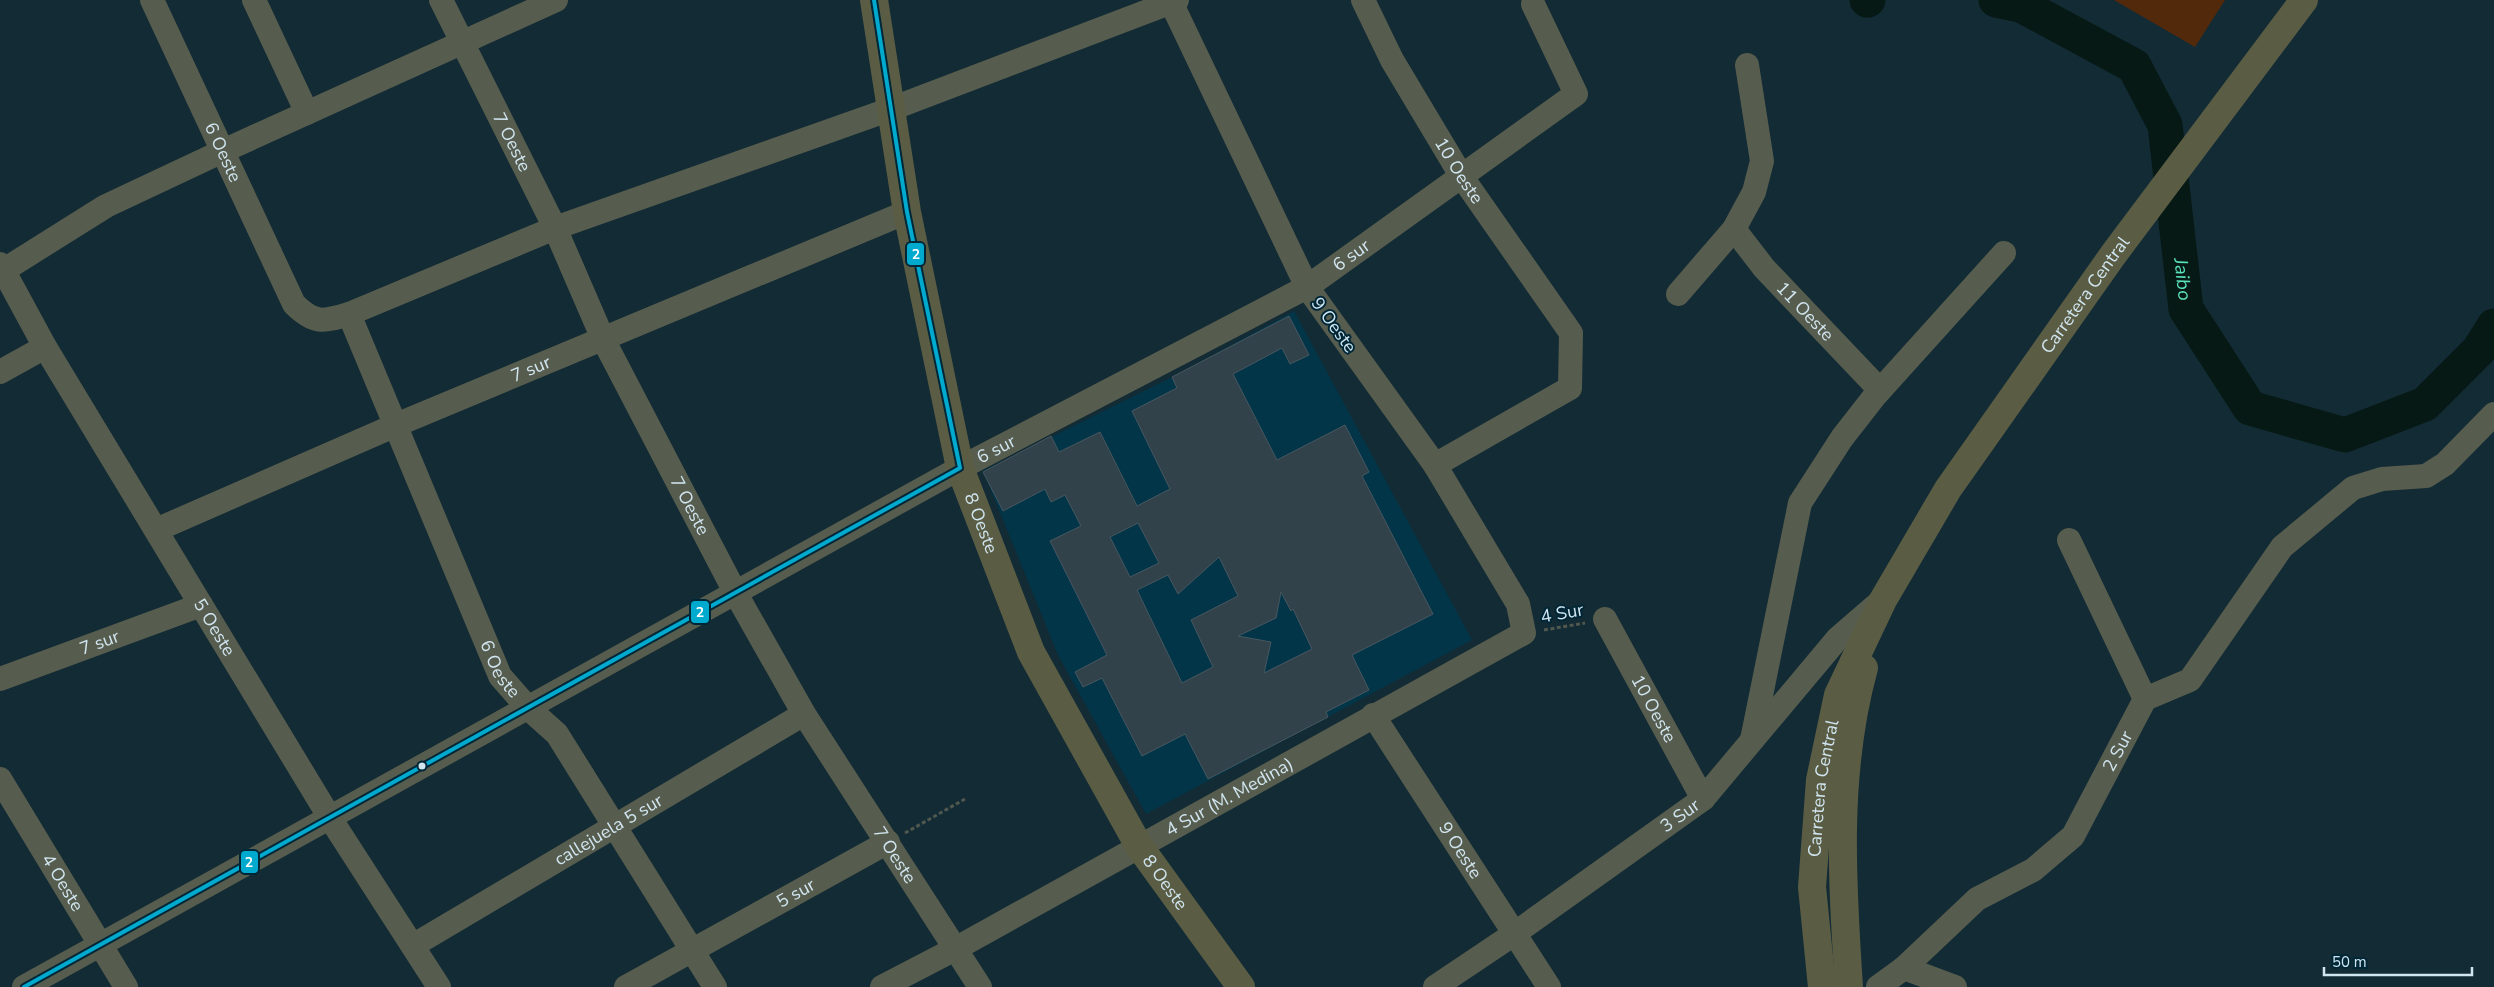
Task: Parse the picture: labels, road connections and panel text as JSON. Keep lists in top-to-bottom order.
{
  "streets": {
    "main road": ["Carretera Central", "8 Oeste"],
    "street": [
      "7 Oeste",
      "6 Oeste",
      "10 Oeste",
      "6 sur",
      "11 Oeste",
      "9 Oeste",
      "7 sur",
      "5 Oeste",
      "2 Sur",
      "4 Sur (M. Medina)",
      "3 Sur",
      "callejuela 5 sur",
      "4 Oeste",
      "5 sur"
    ],
    "path": ["4 Sur"]
  },
  "crossings": [
    ["7 Oeste", "6 sur"],
    ["7 Oeste", "7 sur"],
    ["7 Oeste", "4 Sur (M. Medina)"],
    ["7 Oeste", "callejuela 5 sur"],
    ["7 Oeste", "5 sur"],
    ["6 Oeste", "6 sur"],
    ["6 Oeste", "7 sur"],
    ["6 Oeste", "callejuela 5 sur"],
    ["6 Oeste", "5 sur"],
    ["10 Oeste", "6 sur"],
    ["10 Oeste", "9 Oeste"],
    ["10 Oeste", "4 Sur"],
    ["10 Oeste", "3 Sur"],
    ["6 sur", "9 Oeste"],
    ["6 sur", "8 Oeste"],
    ["6 sur", "5 Oeste"],
    ["6 sur", "4 Oeste"],
    ["Carretera Central", "3 Sur"],
    ["9 Oeste", "4 Sur"],
    ["9 Oeste", "4 Sur (M. Medina)"],
    ["9 Oeste", "3 Sur"],
    ["7 sur", "8 Oeste"],
    ["7 sur", "5 Oeste"],
    ["8 Oeste", "4 Sur (M. Medina)"],
    ["4 Sur", "4 Sur (M. Medina)"],
    ["5 Oeste", "callejuela 5 sur"]
  ],
  "water": ["Jaibo"],
  "lines": ["transit line 2"],
  "scale_bar": "50 m"
}
